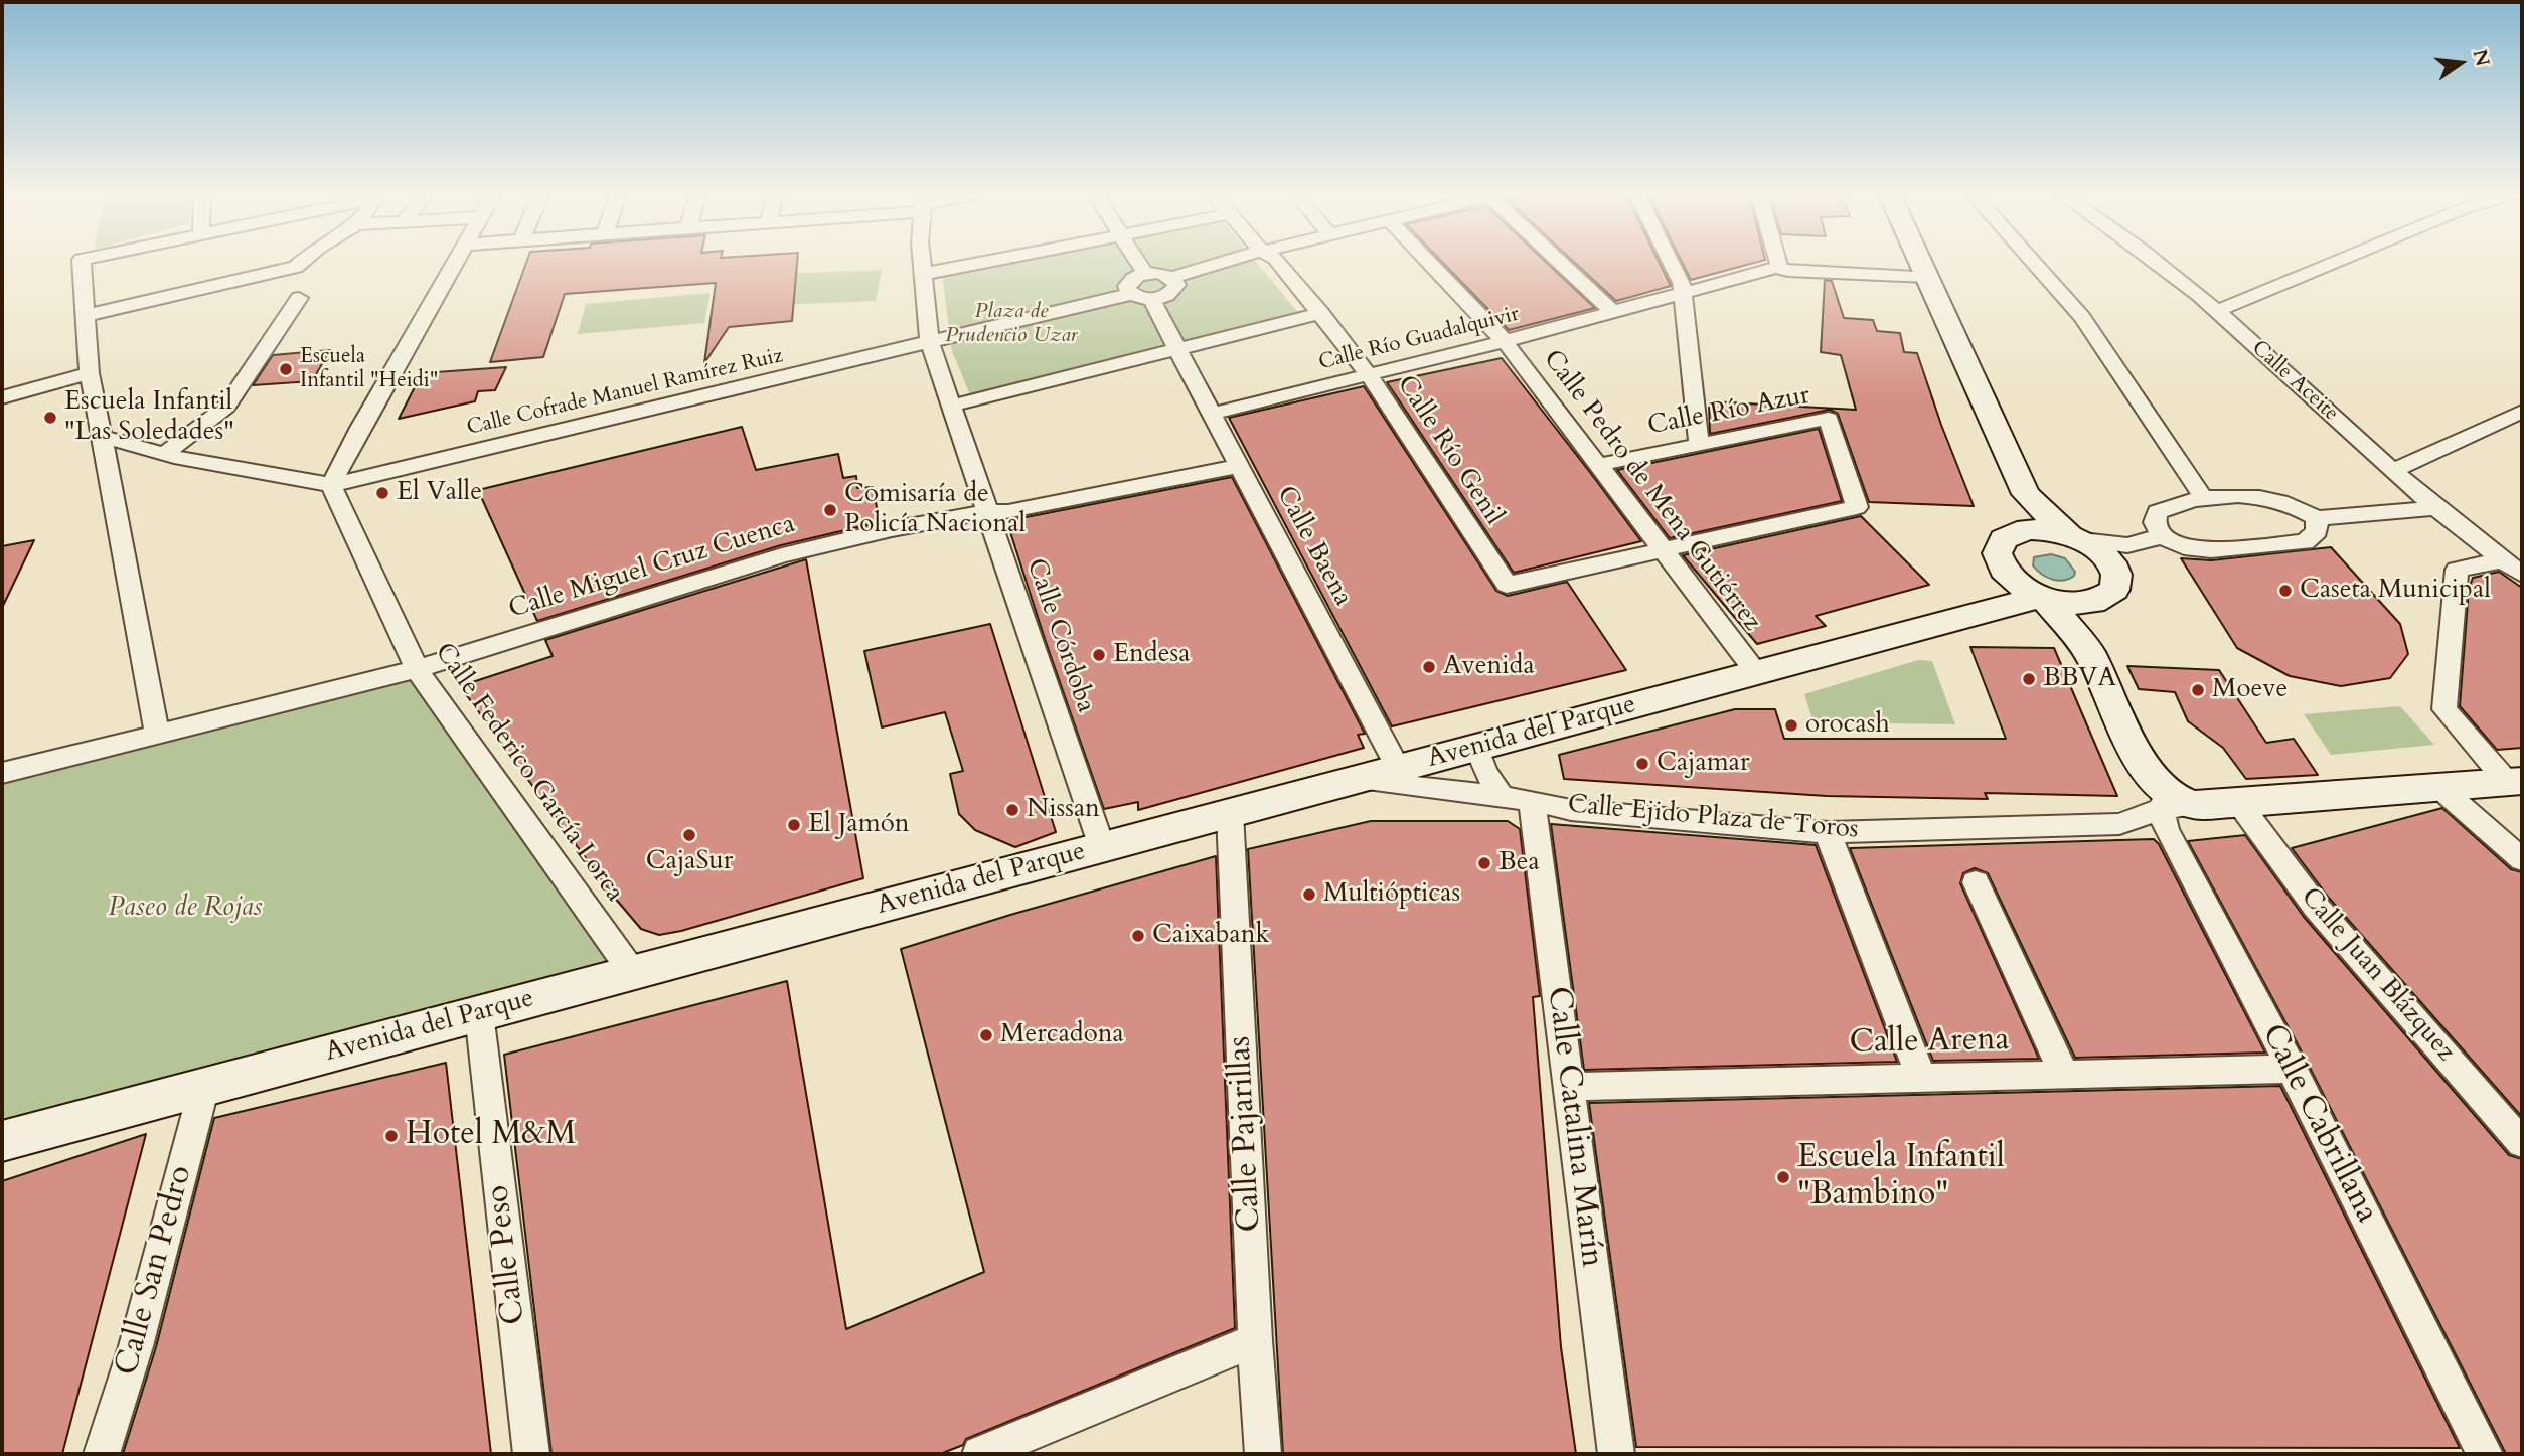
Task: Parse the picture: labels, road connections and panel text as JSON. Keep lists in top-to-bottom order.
{
  "streets": {
    "street": [
      "Calle Río Guadalquivir",
      "Calle Aceite",
      "Calle Cofrade Manuel Ramírez Ruiz",
      "Calle Río Azur",
      "Calle Río Genil",
      "Calle Pedro de Mena Gutiérrez",
      "Calle Baena",
      "Calle Miguel Cruz Cuenca",
      "Calle Córdoba",
      "Avenida del Parque",
      "Calle Federico García Lorca",
      "Calle Ejido Plaza de Toros",
      "Calle Juan Blázquez",
      "Calle Arena",
      "Calle Cabrillana",
      "Calle Catalina Marín",
      "Calle Pajarillas",
      "Calle Peso",
      "Calle San Pedro"
    ]
  },
  "crossings": [
    ["Calle Río Guadalquivir", "Calle Río Genil"],
    ["Calle Río Guadalquivir", "Calle Pedro de Mena Gutiérrez"],
    ["Calle Río Guadalquivir", "Calle Baena"],
    ["Calle Cofrade Manuel Ramírez Ruiz", "Calle Córdoba"],
    ["Calle Cofrade Manuel Ramírez Ruiz", "Calle Federico García Lorca"],
    ["Calle Río Azur", "Calle Río Genil"],
    ["Calle Río Azur", "Calle Pedro de Mena Gutiérrez"],
    ["Calle Río Genil", "Calle Pedro de Mena Gutiérrez"],
    ["Calle Pedro de Mena Gutiérrez", "Avenida del Parque"],
    ["Calle Baena", "Calle Miguel Cruz Cuenca"],
    ["Calle Baena", "Avenida del Parque"],
    ["Calle Miguel Cruz Cuenca", "Calle Córdoba"],
    ["Calle Miguel Cruz Cuenca", "Calle Federico García Lorca"],
    ["Calle Córdoba", "Avenida del Parque"],
    ["Avenida del Parque", "Calle Federico García Lorca"],
    ["Avenida del Parque", "Calle Ejido Plaza de Toros"],
    ["Avenida del Parque", "Calle Pajarillas"],
    ["Avenida del Parque", "Calle Peso"],
    ["Avenida del Parque", "Calle San Pedro"],
    ["Calle Ejido Plaza de Toros", "Calle Juan Blázquez"],
    ["Calle Ejido Plaza de Toros", "Calle Cabrillana"],
    ["Calle Ejido Plaza de Toros", "Calle Catalina Marín"],
    ["Calle Arena", "Calle Cabrillana"],
    ["Calle Arena", "Calle Catalina Marín"]
  ],
  "parks": ["Plaza de Prudencio Uzar", "Paseo de Rojas"],
  "places": [
    "Escuela Infantil \"Heidi\"",
    "Escuela Infantil \"Las Soledades\"",
    "El Valle",
    "Comisaría de Policía Nacional",
    "Caseta Municipal",
    "Endesa",
    "Avenida",
    "BBVA",
    "Moeve",
    "orocash",
    "Cajamar",
    "Nissan",
    "El Jamón",
    "CajaSur",
    "Bea",
    "Multiópticas",
    "Caixabank",
    "Mercadona",
    "Hotel M&M",
    "Escuela Infantil \"Bambino\""
  ],
  "north": "right"
}
